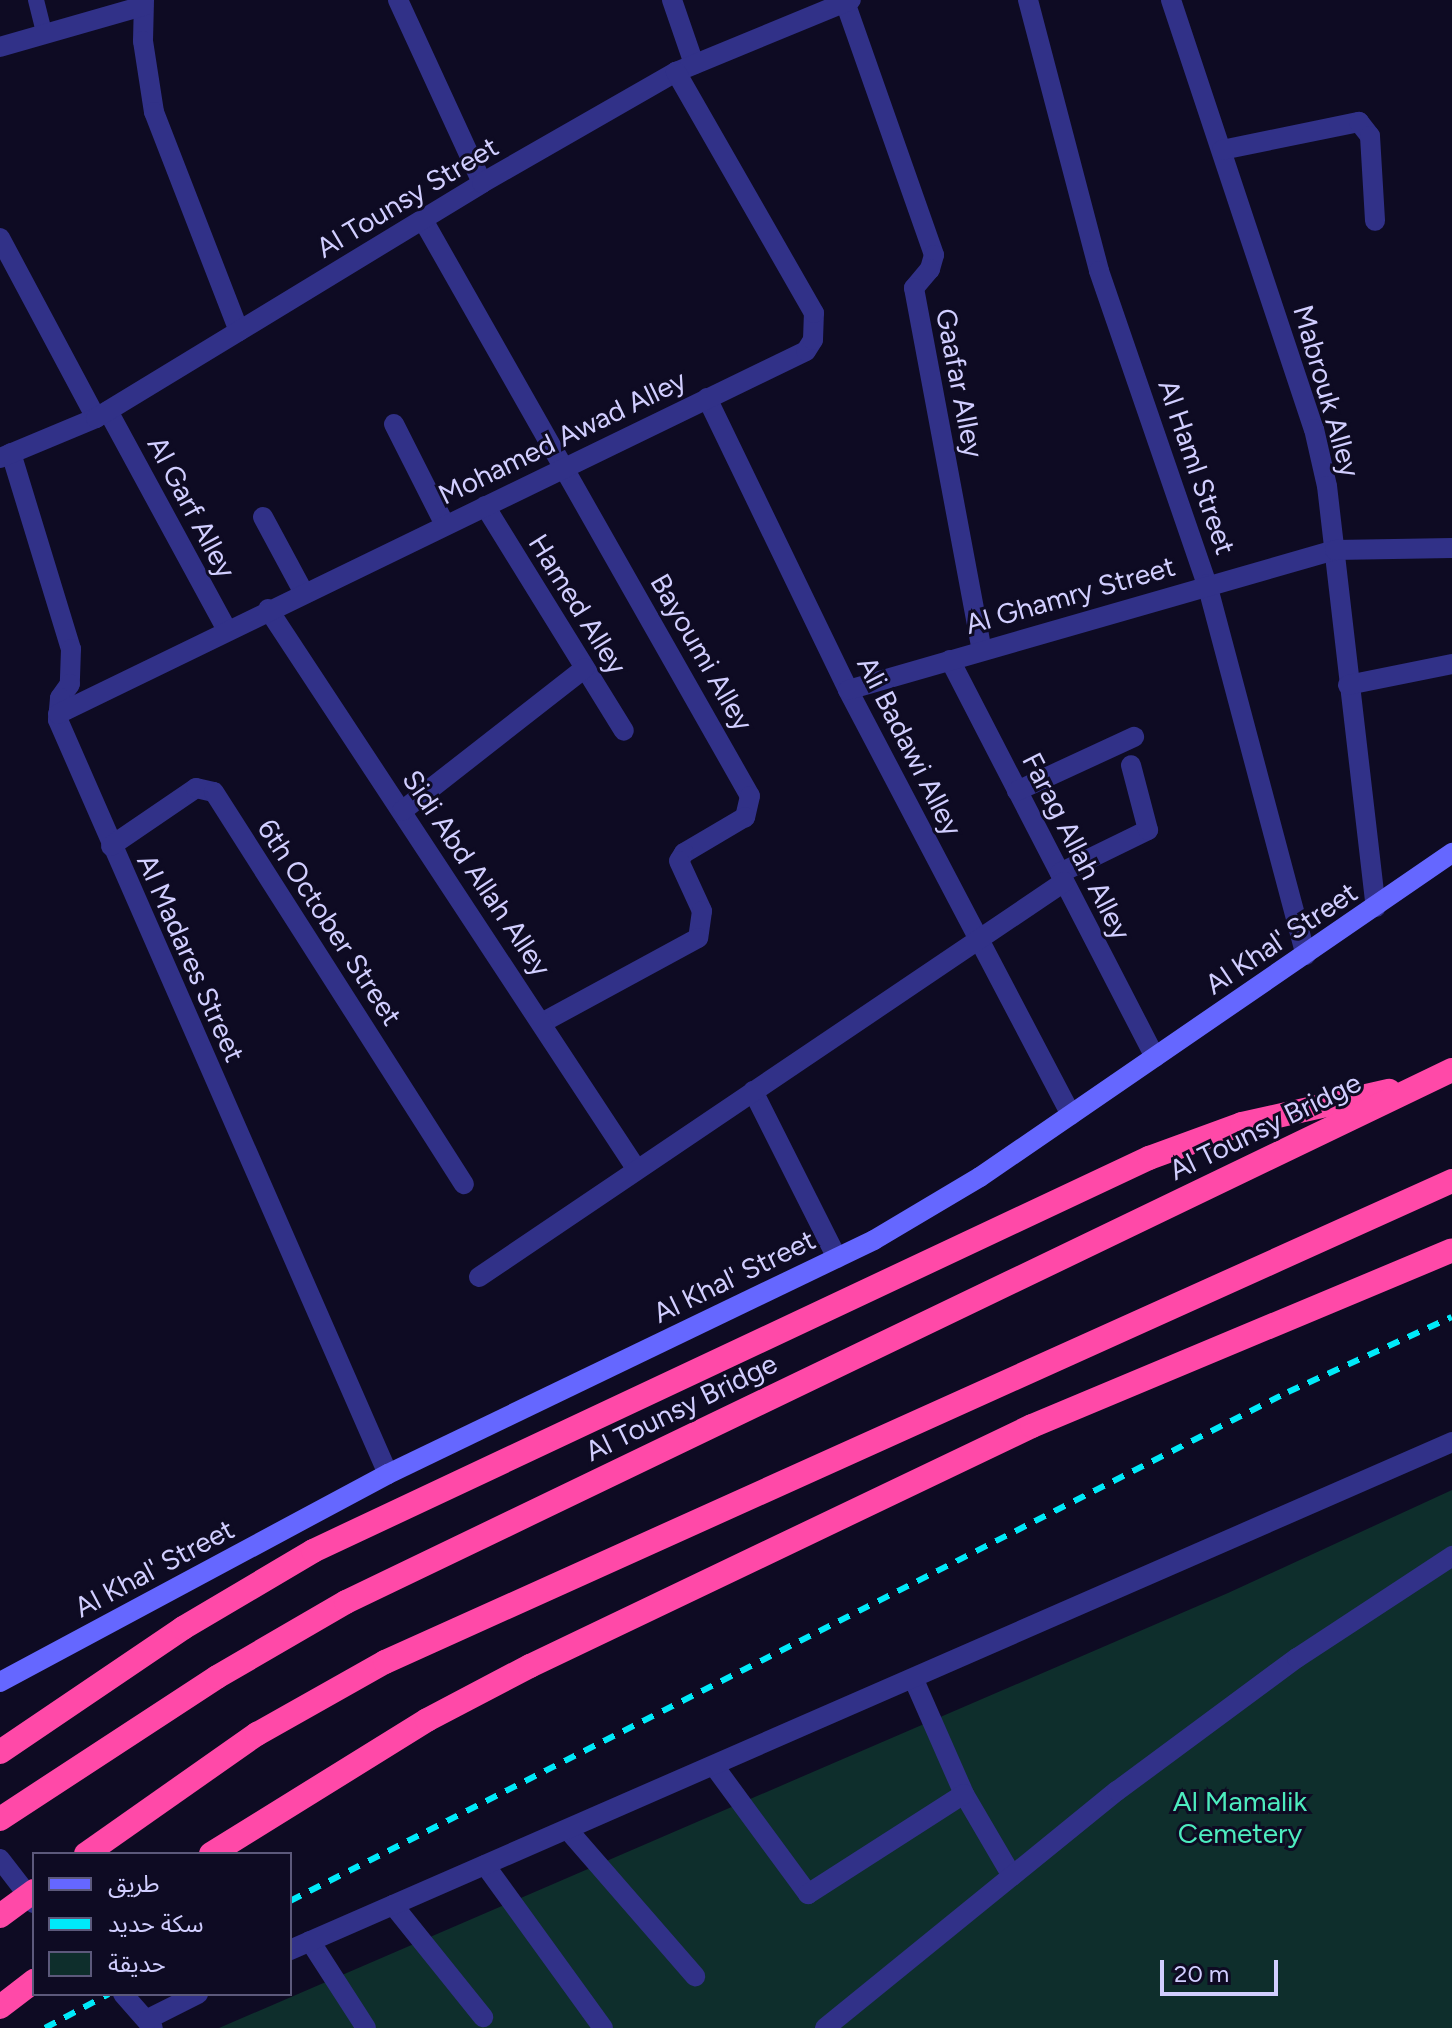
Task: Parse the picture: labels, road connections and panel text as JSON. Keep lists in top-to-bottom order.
{
  "streets": {
    "highway": ["Al Tounsy Bridge"],
    "street": [
      "Al Tounsy Street",
      "Gaafar Alley",
      "Mabrouk Alley",
      "Mohamed Awad Alley",
      "Al Haml Street",
      "Al Garf Alley",
      "Al Ghamry Street",
      "Hamed Alley",
      "Bayoumi Alley",
      "Ali Badawi Alley",
      "Farag Allah Alley",
      "Sidi Abd Allah Alley",
      "6th October Street",
      "Al Khal' Street",
      "Al Madares Street"
    ]
  },
  "crossings": [
    ["Al Tounsy Street", "Gaafar Alley"],
    ["Al Tounsy Street", "Mohamed Awad Alley"],
    ["Al Tounsy Street", "Al Garf Alley"],
    ["Al Tounsy Street", "Bayoumi Alley"],
    ["Gaafar Alley", "Al Ghamry Street"],
    ["Mabrouk Alley", "Al Ghamry Street"],
    ["Mabrouk Alley", "Al Khal' Street"],
    ["Mohamed Awad Alley", "Al Garf Alley"],
    ["Mohamed Awad Alley", "Hamed Alley"],
    ["Mohamed Awad Alley", "Bayoumi Alley"],
    ["Mohamed Awad Alley", "Ali Badawi Alley"],
    ["Mohamed Awad Alley", "Sidi Abd Allah Alley"],
    ["Mohamed Awad Alley", "Al Madares Street"],
    ["Al Haml Street", "Al Ghamry Street"],
    ["Al Haml Street", "Al Khal' Street"],
    ["Al Ghamry Street", "Ali Badawi Alley"],
    ["Al Ghamry Street", "Farag Allah Alley"],
    ["Bayoumi Alley", "Sidi Abd Allah Alley"],
    ["Ali Badawi Alley", "Al Khal' Street"],
    ["Farag Allah Alley", "Al Khal' Street"],
    ["6th October Street", "Al Madares Street"],
    ["Al Khal' Street", "Al Madares Street"]
  ],
  "parks": ["Al Mamalik Cemetery"],
  "legend": ["طريق", "سكة حديد", "حديقة"],
  "scale_bar": "20 m"
}
